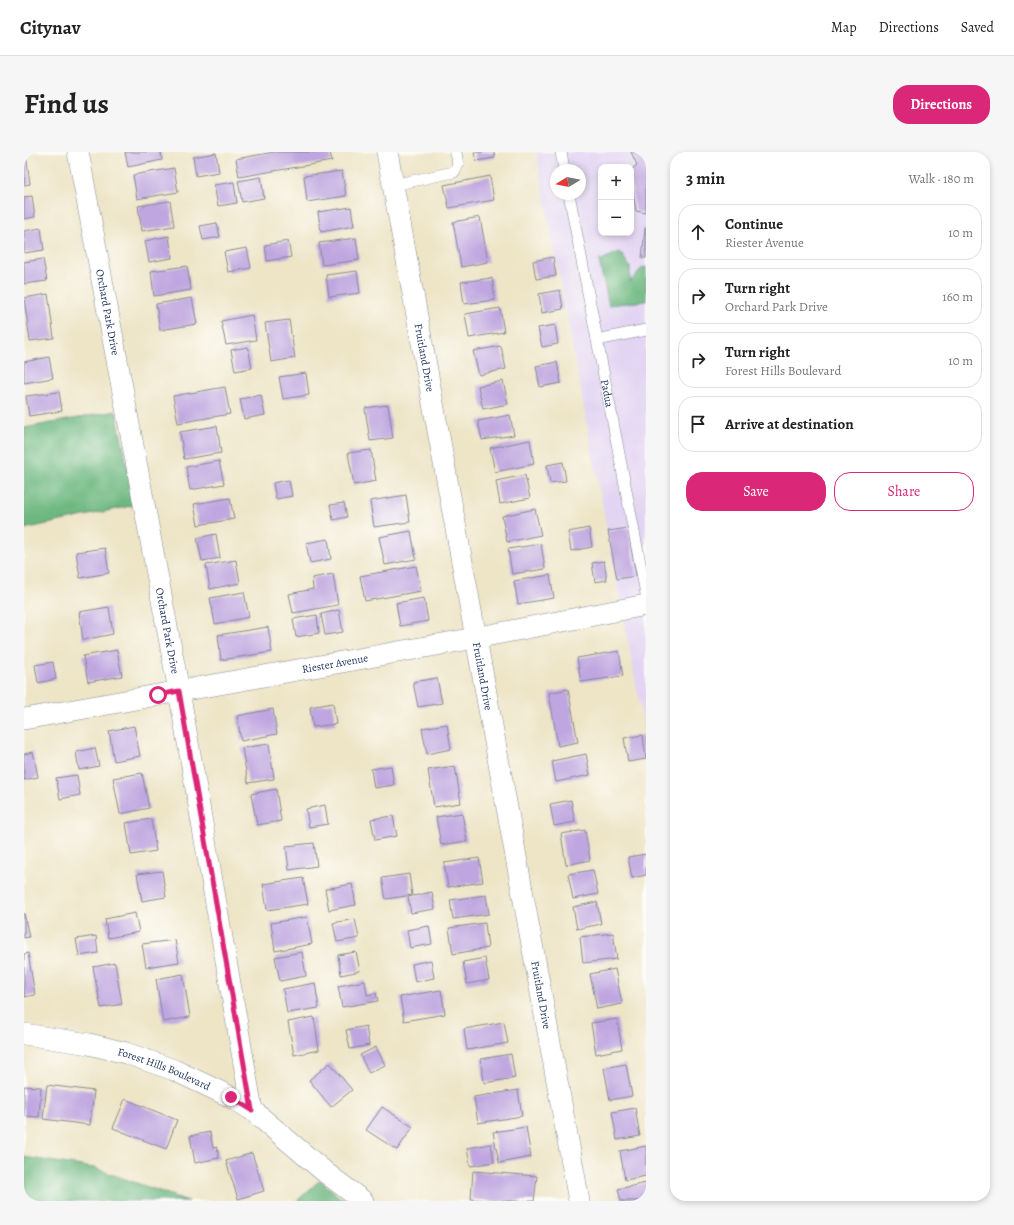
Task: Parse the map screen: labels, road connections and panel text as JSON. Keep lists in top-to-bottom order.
{
  "streets": {
    "street": [
      "Orchard Park Drive",
      "Fruitland Drive",
      "Riester Avenue",
      "Forest Hills Boulevard"
    ],
    "lane": ["Padua"]
  },
  "crossings": [
    ["Orchard Park Drive", "Riester Avenue"],
    ["Orchard Park Drive", "Forest Hills Boulevard"],
    ["Fruitland Drive", "Riester Avenue"]
  ],
  "north": "left",
  "page": {
    "header": "Citynav",
    "nav": ["Map", "Directions", "Saved"],
    "title": "Find us",
    "buttons": [
      "Directions",
      ["Save", "Share"]
    ],
    "heading": ["3 min", "Walk · 180 m"],
    "map_buttons": ["+", "−"],
    "list": [
      ["Continue", "Riester Avenue", "10 m"],
      ["Turn right", "Orchard Park Drive", "160 m"],
      ["Turn right", "Forest Hills Boulevard", "10 m"],
      "Arrive at destination"
    ]
  }
}
